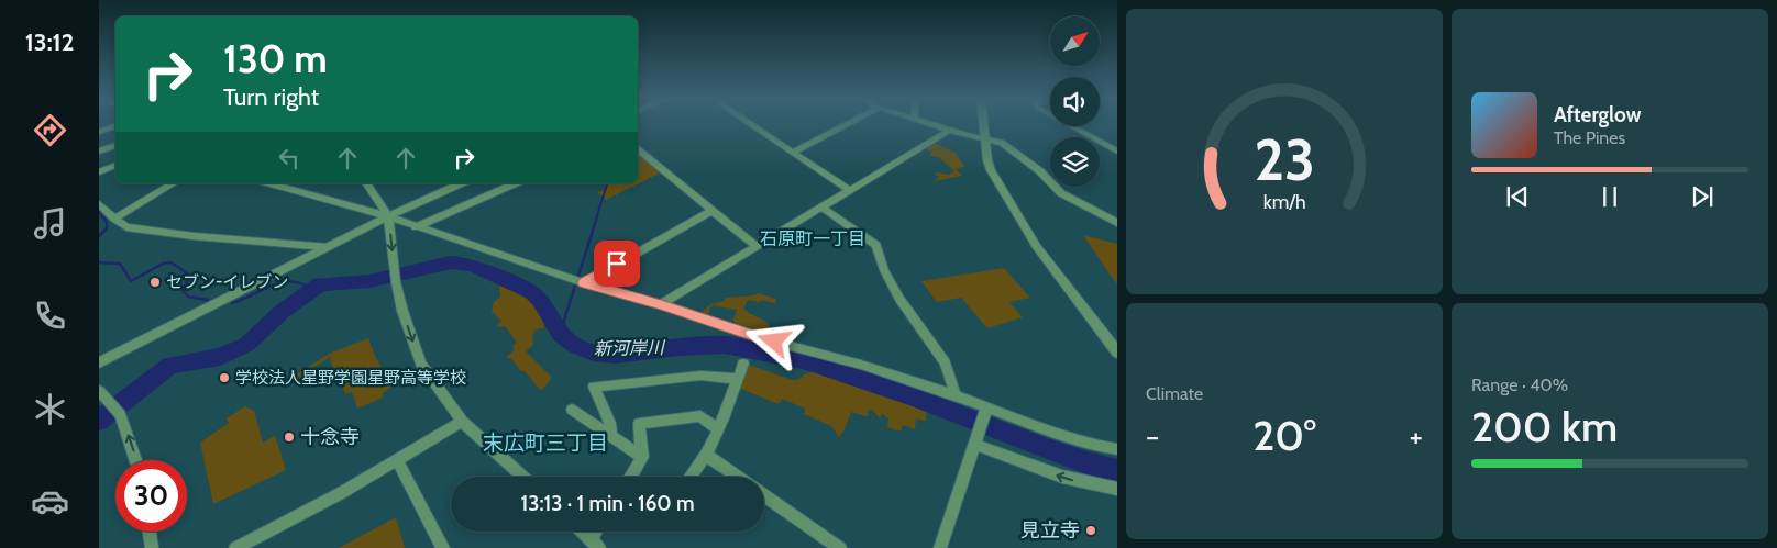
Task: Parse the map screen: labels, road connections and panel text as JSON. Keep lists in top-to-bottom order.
{
  "districts": ["石原町一丁目", "末広町三丁目"],
  "water": ["新河岸川"],
  "places": [
    "セブン-イレブン",
    "学校法人星野学園星野高等学校",
    "十念寺",
    "見立寺"
  ],
  "north": "top right",
  "page": {
    "tabs": "13:12",
    "turn": ["130 m", "Turn right"],
    "song": ["Afterglow", "The Pines"],
    "tile": [
      "Climate",
      ["Range · 40%", "200 km"]
    ],
    "heat": ["−", "20°", "+"],
    "limit": "30",
    "trip": "13:13 · 1 min · 160 m",
    "gauge": ["23", "km/h"]
  }
}
